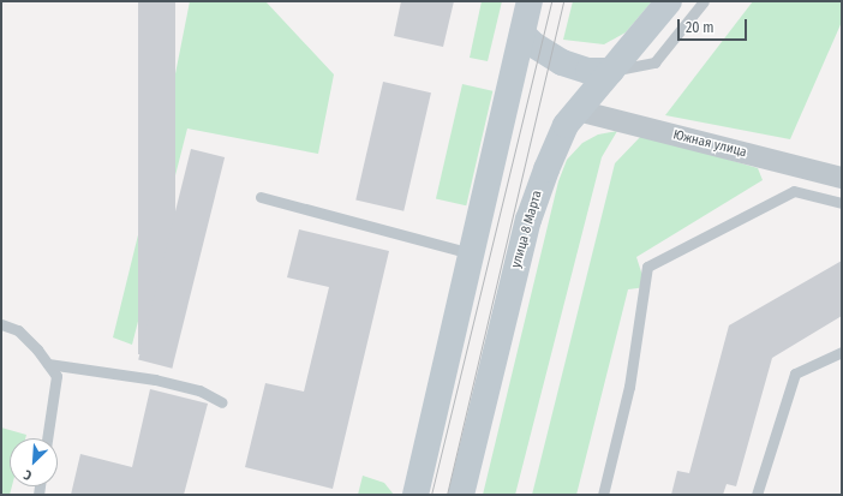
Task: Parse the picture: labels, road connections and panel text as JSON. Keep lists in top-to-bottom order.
{
  "streets": {
    "main road": ["улица 8 Марта"],
    "street": ["Южная улица"]
  },
  "crossings": [
    ["Южная улица", "улица 8 Марта"]
  ],
  "scale_bar": "20 m",
  "north": "bottom left"
}
